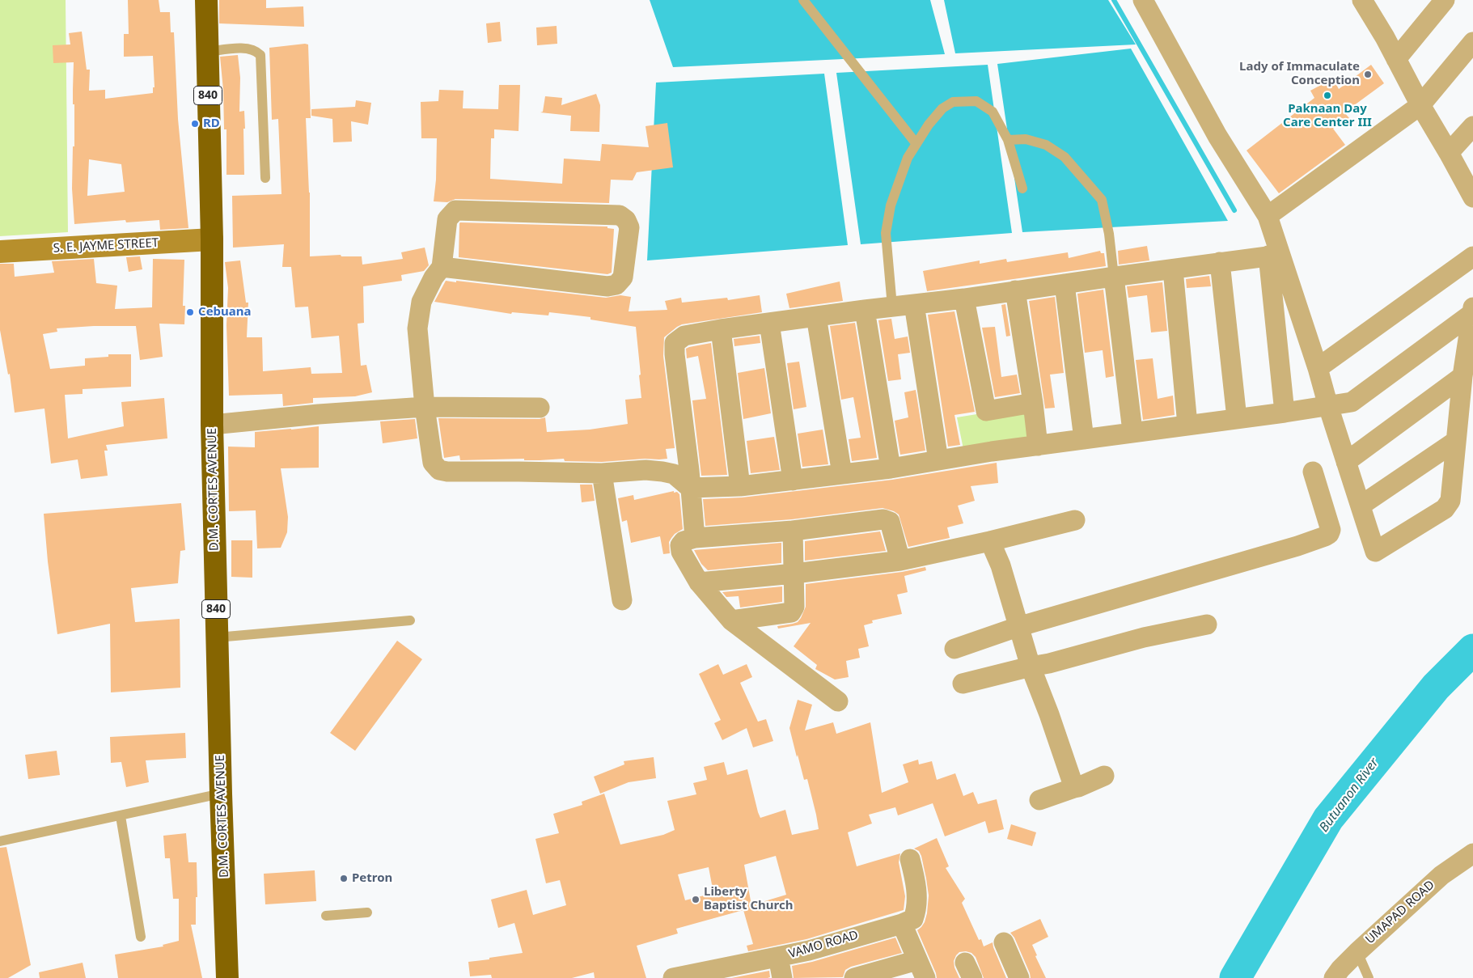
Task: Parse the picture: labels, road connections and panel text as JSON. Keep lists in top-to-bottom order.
{
  "streets": {
    "highway": ["840", "D.M. CORTES AVENUE"],
    "street": ["S. E. JAYME STREET", "UMAPAD ROAD", "VAMO ROAD"]
  },
  "crossings": [
    ["S. E. JAYME STREET", "D.M. CORTES AVENUE"]
  ],
  "water": ["Butuanon River"],
  "places": [
    "Lady of Immaculate Conception",
    "Paknaan Day Care Center III",
    "RD",
    "Cebuana",
    "Petron",
    "Liberty Baptist Church"
  ]
}
